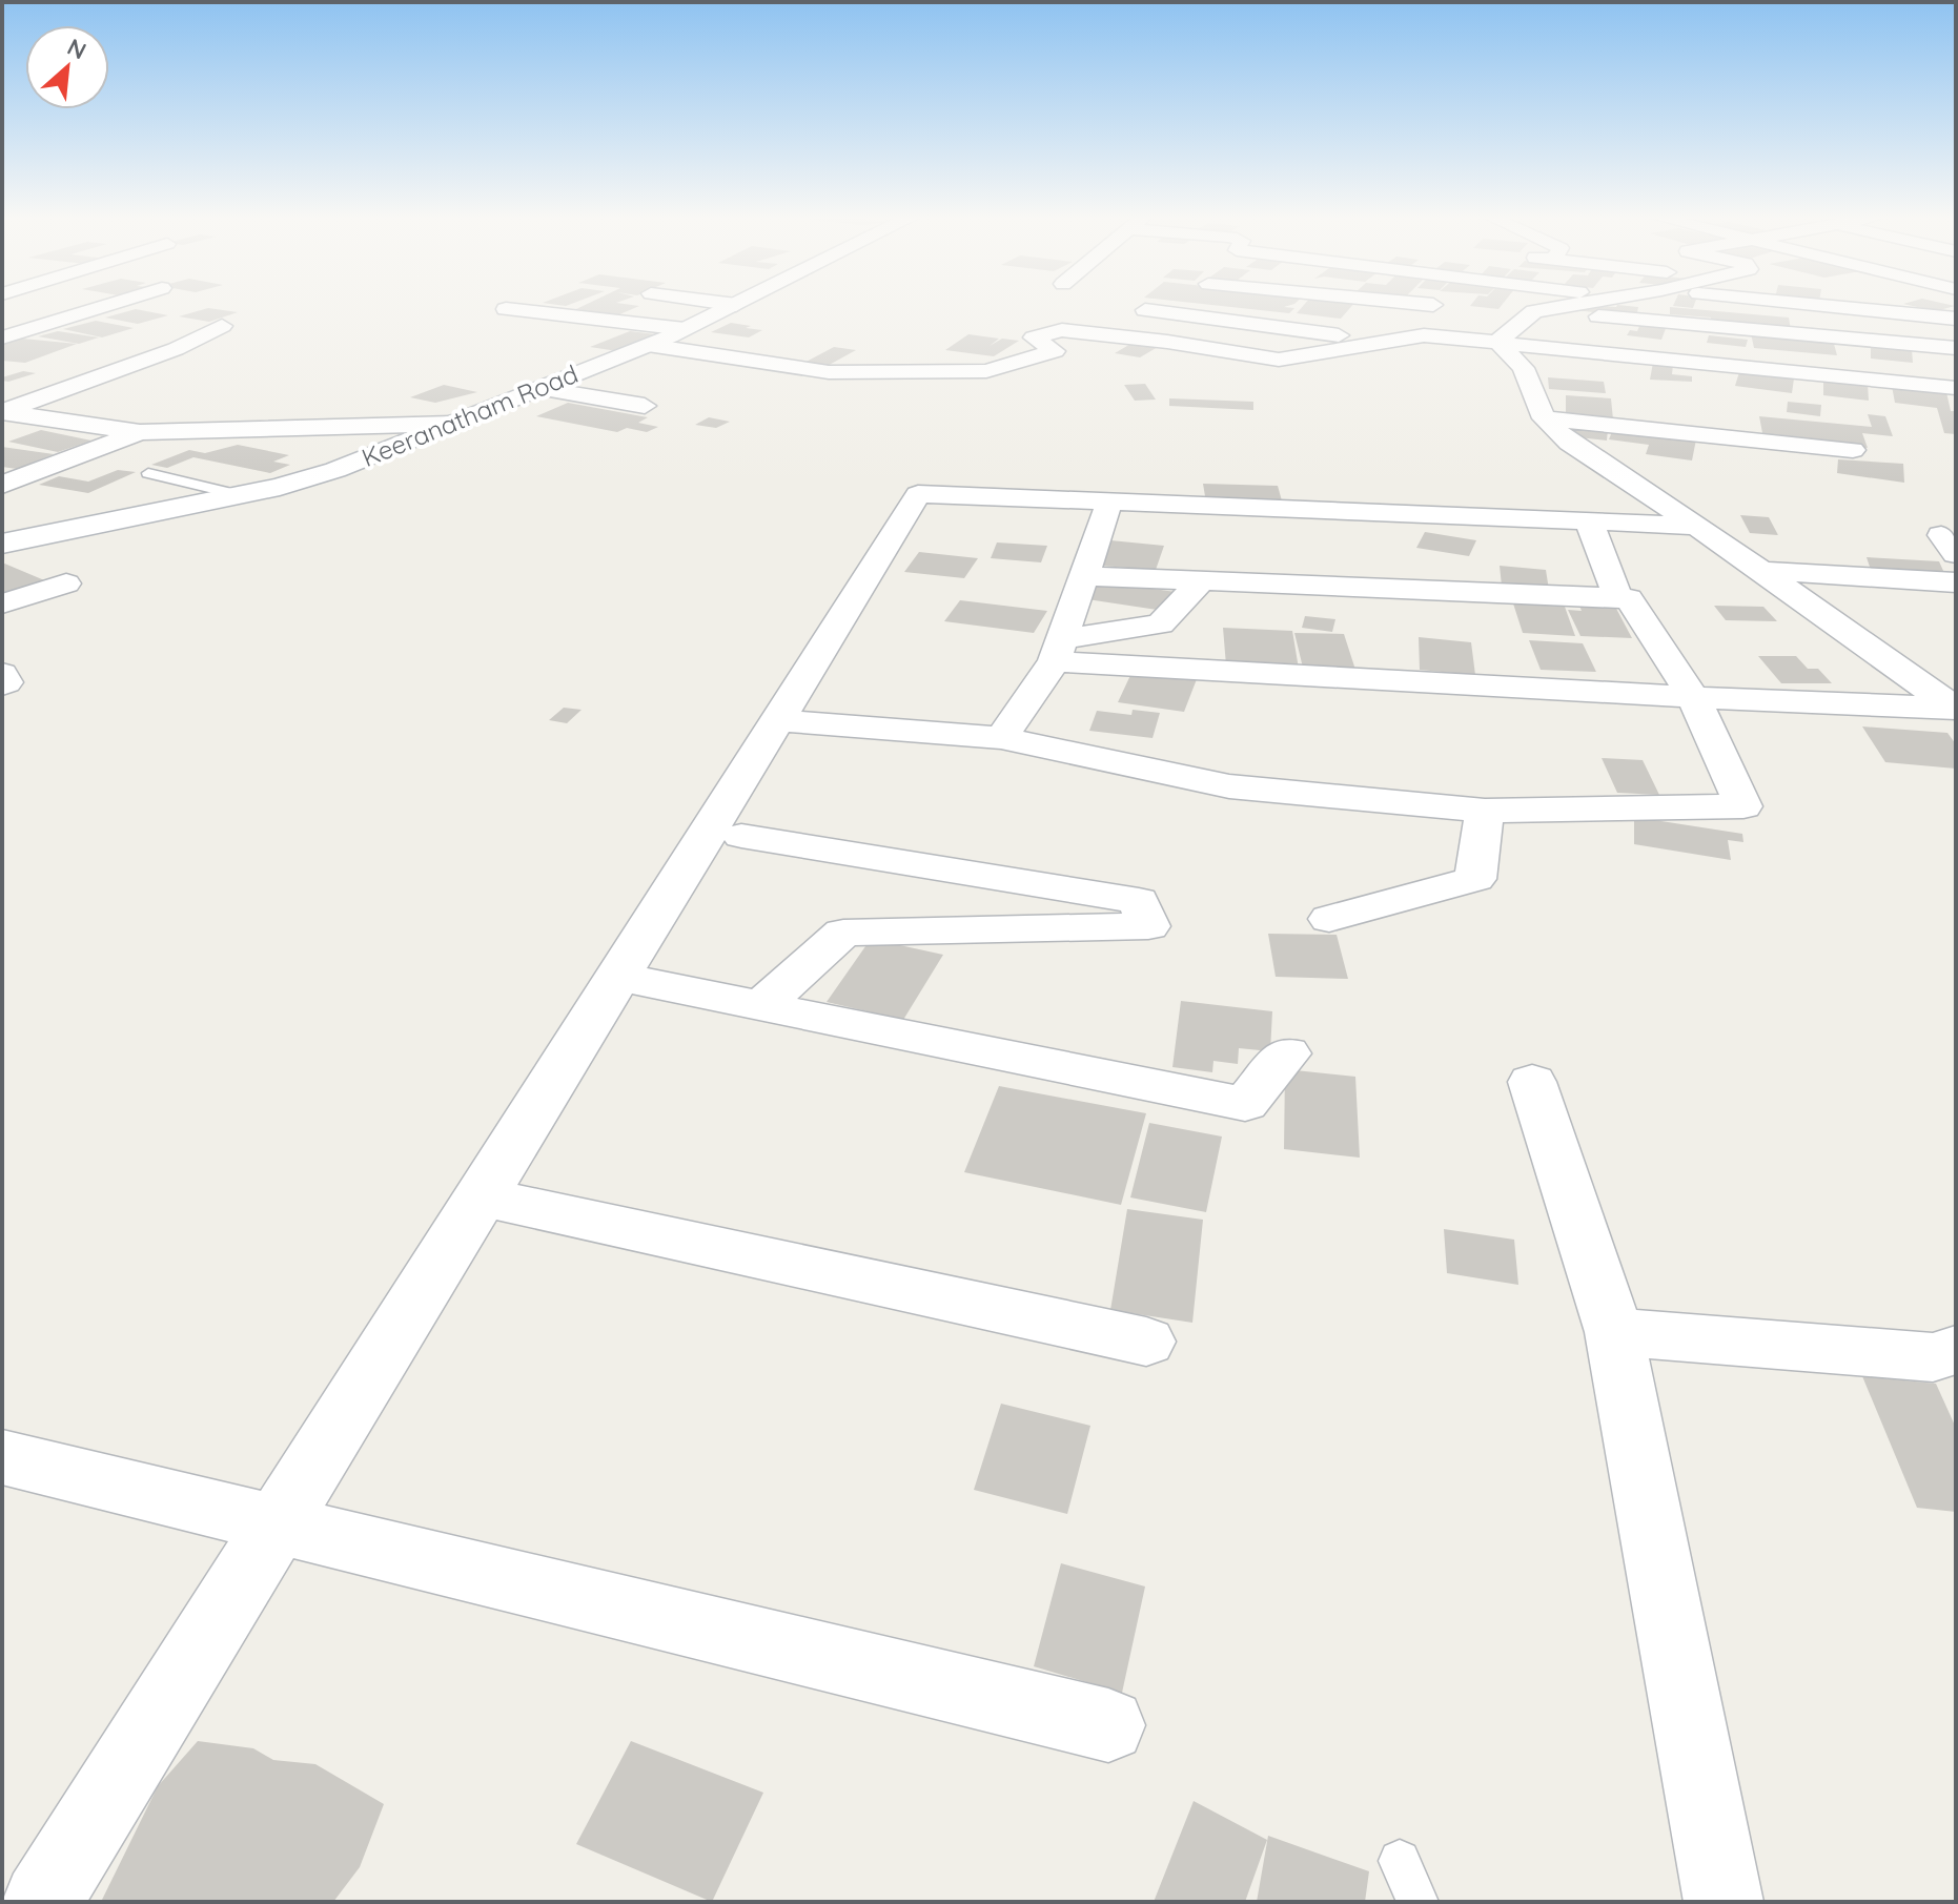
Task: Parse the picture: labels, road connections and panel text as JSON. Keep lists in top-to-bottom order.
{
  "streets": {
    "street": ["Keeranatham Road"]
  },
  "north": "top right"
}
